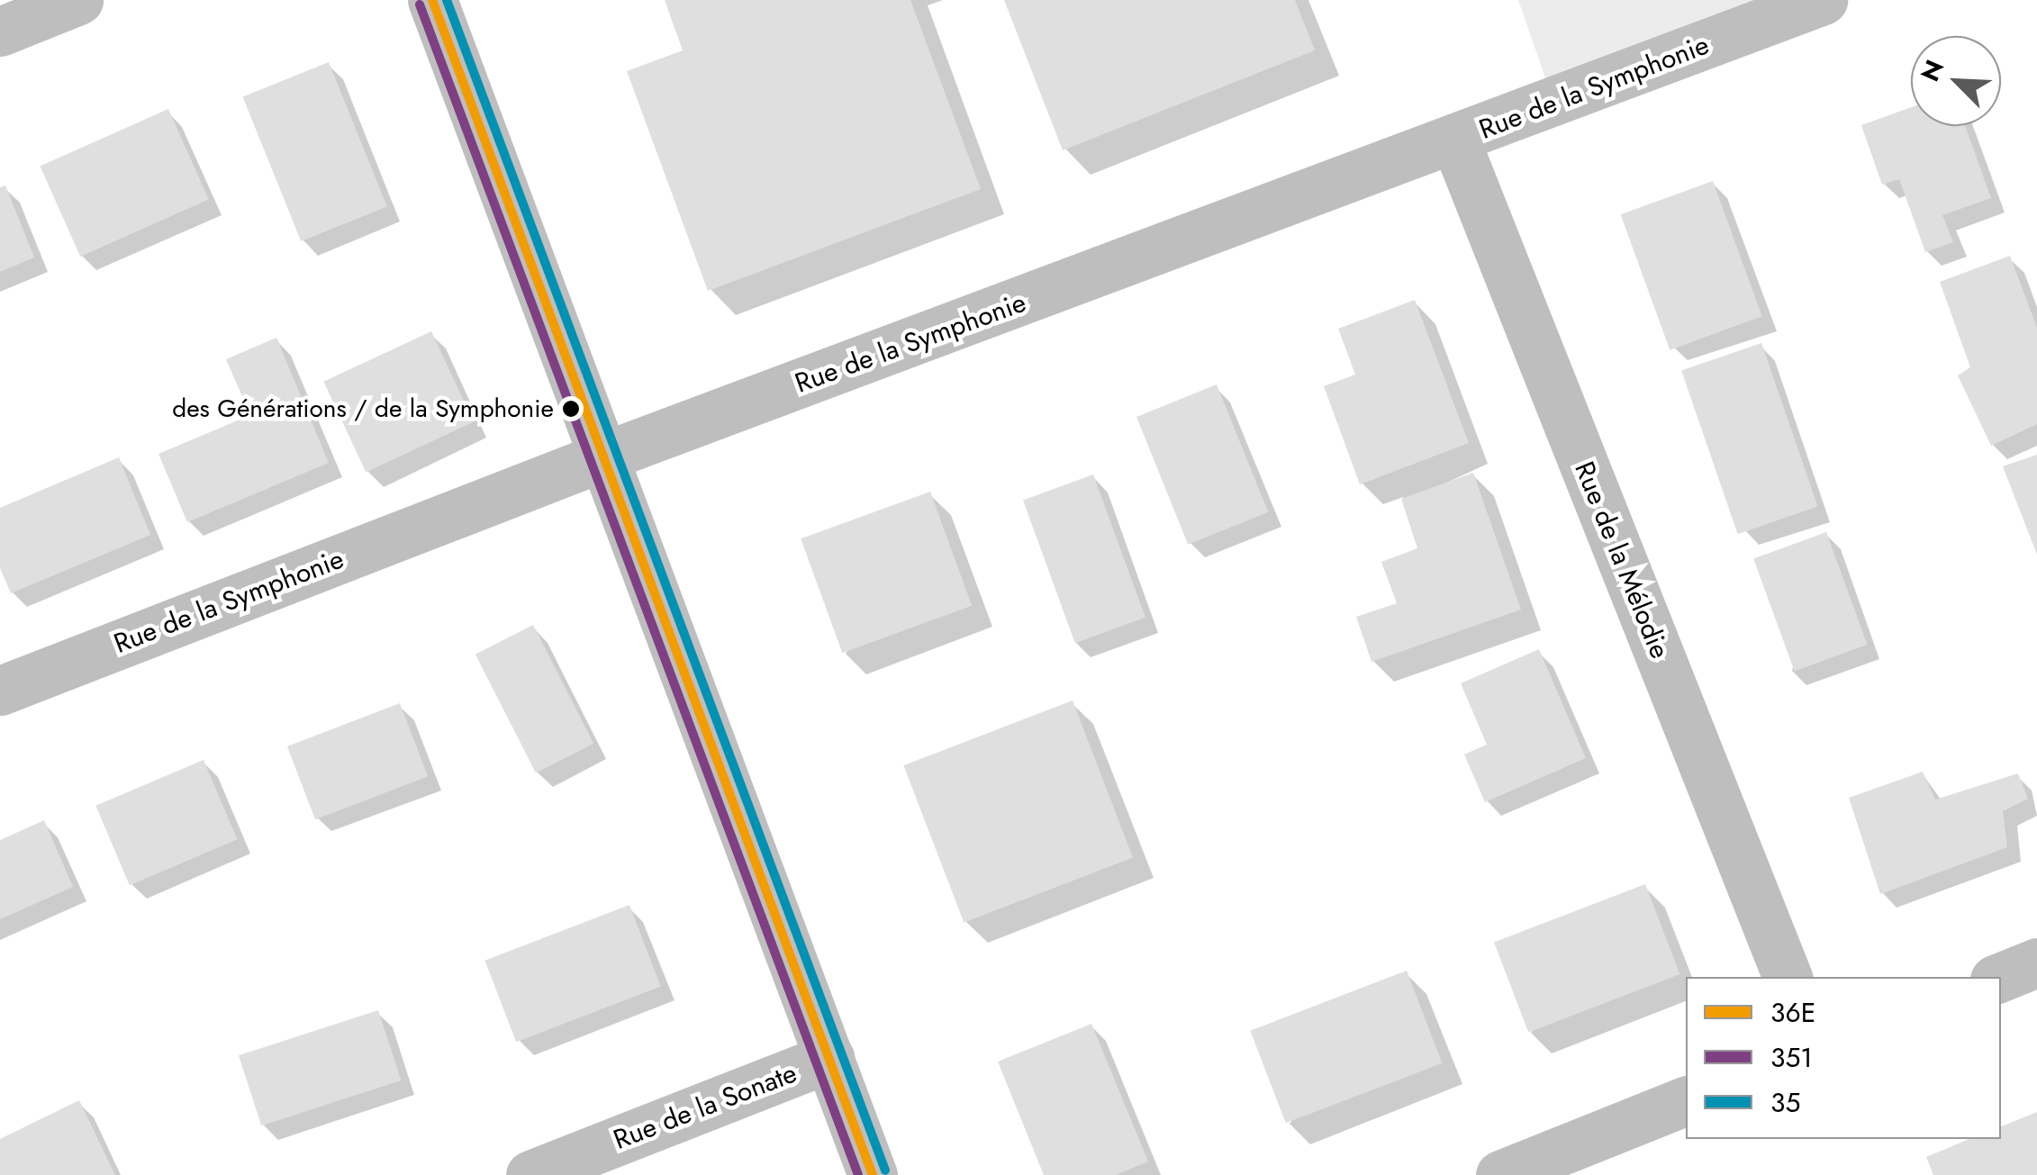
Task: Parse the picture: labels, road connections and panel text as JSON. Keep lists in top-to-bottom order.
{
  "streets": {
    "street": ["Rue de la Symphonie", "Rue de la Mélodie", "Rue de la Sonate"]
  },
  "crossings": [
    ["Rue de la Symphonie", "Rue de la Mélodie"]
  ],
  "places": ["des Générations / de la Symphonie"],
  "lines": ["transit line 36E", "transit line 35", "transit line 351"],
  "legend": ["36E", "351", "35"],
  "north": "top left"
}
